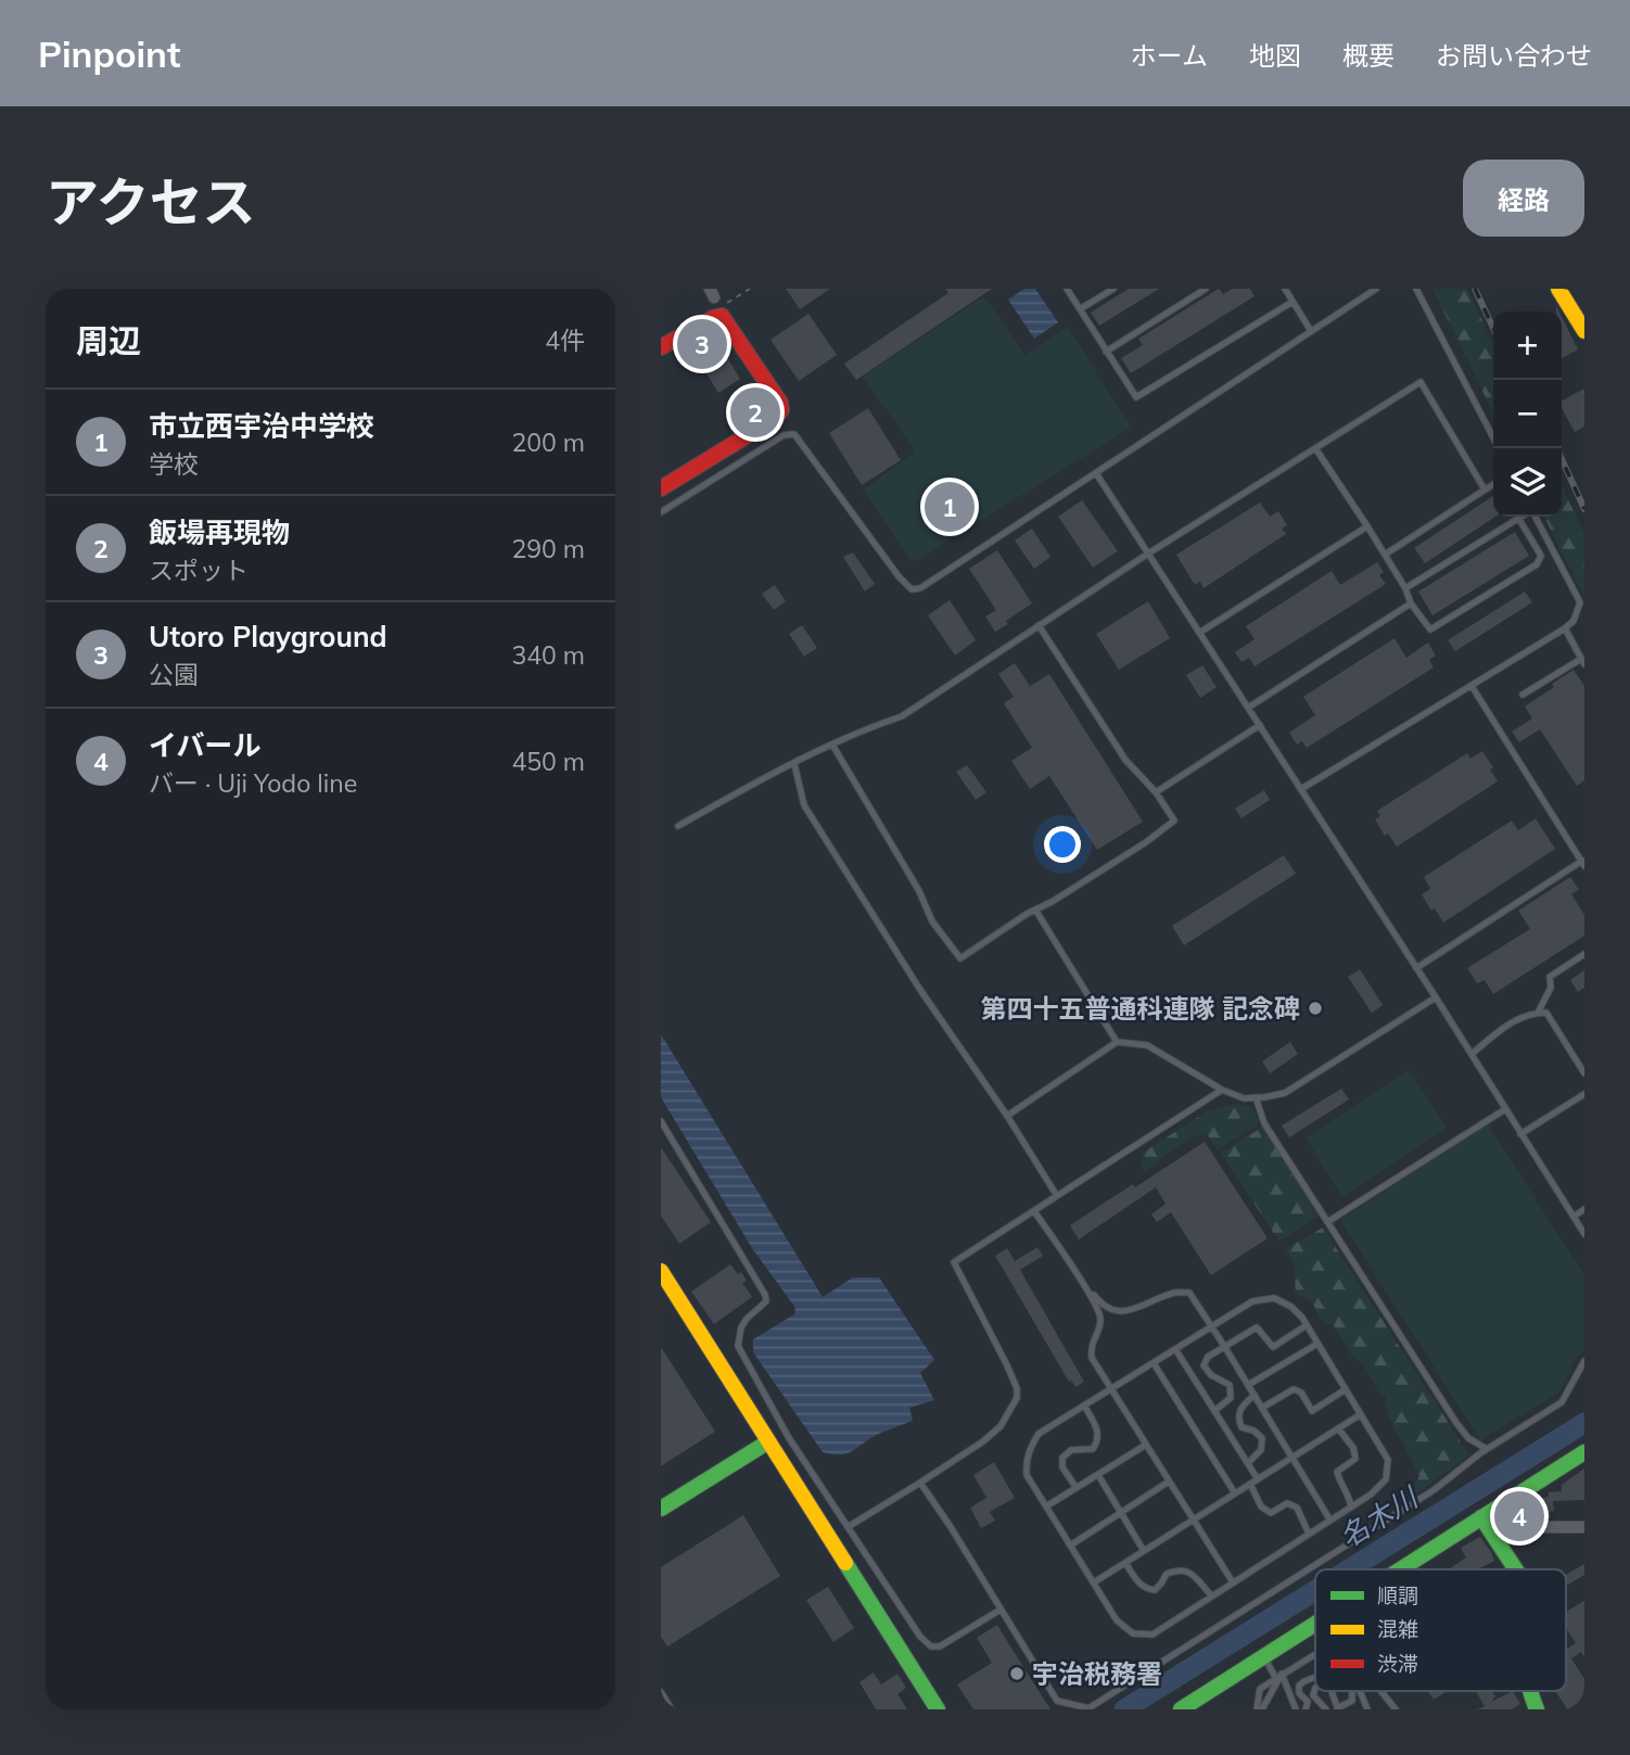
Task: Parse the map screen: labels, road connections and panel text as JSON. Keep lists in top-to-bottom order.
{
  "water": ["名木川"],
  "places": ["第四十五普通科連隊 記念碑", "宇治税務署"],
  "legend": ["順調", "混雑", "渋滞"],
  "page": {
    "header": "Pinpoint",
    "nav": [
      "ホーム",
      "地図",
      "概要",
      "お問い合わせ"
    ],
    "title": "アクセス",
    "buttons": "経路",
    "heading": ["周辺", "4件"],
    "map_buttons": ["+", "−"],
    "pins": [
      "3",
      "2",
      "1",
      "4"
    ],
    "list": [
      {
        "mark": "1",
        "name": "市立西宇治中学校",
        "note": "学校",
        "value": "200 m"
      },
      {
        "mark": "2",
        "name": "飯場再現物",
        "note": "スポット",
        "value": "290 m"
      },
      {
        "mark": "3",
        "name": "Utoro Playground",
        "note": "公園",
        "value": "340 m"
      },
      {
        "mark": "4",
        "name": "イバール",
        "note": "バー · Uji Yodo line",
        "value": "450 m"
      }
    ]
  }
}
